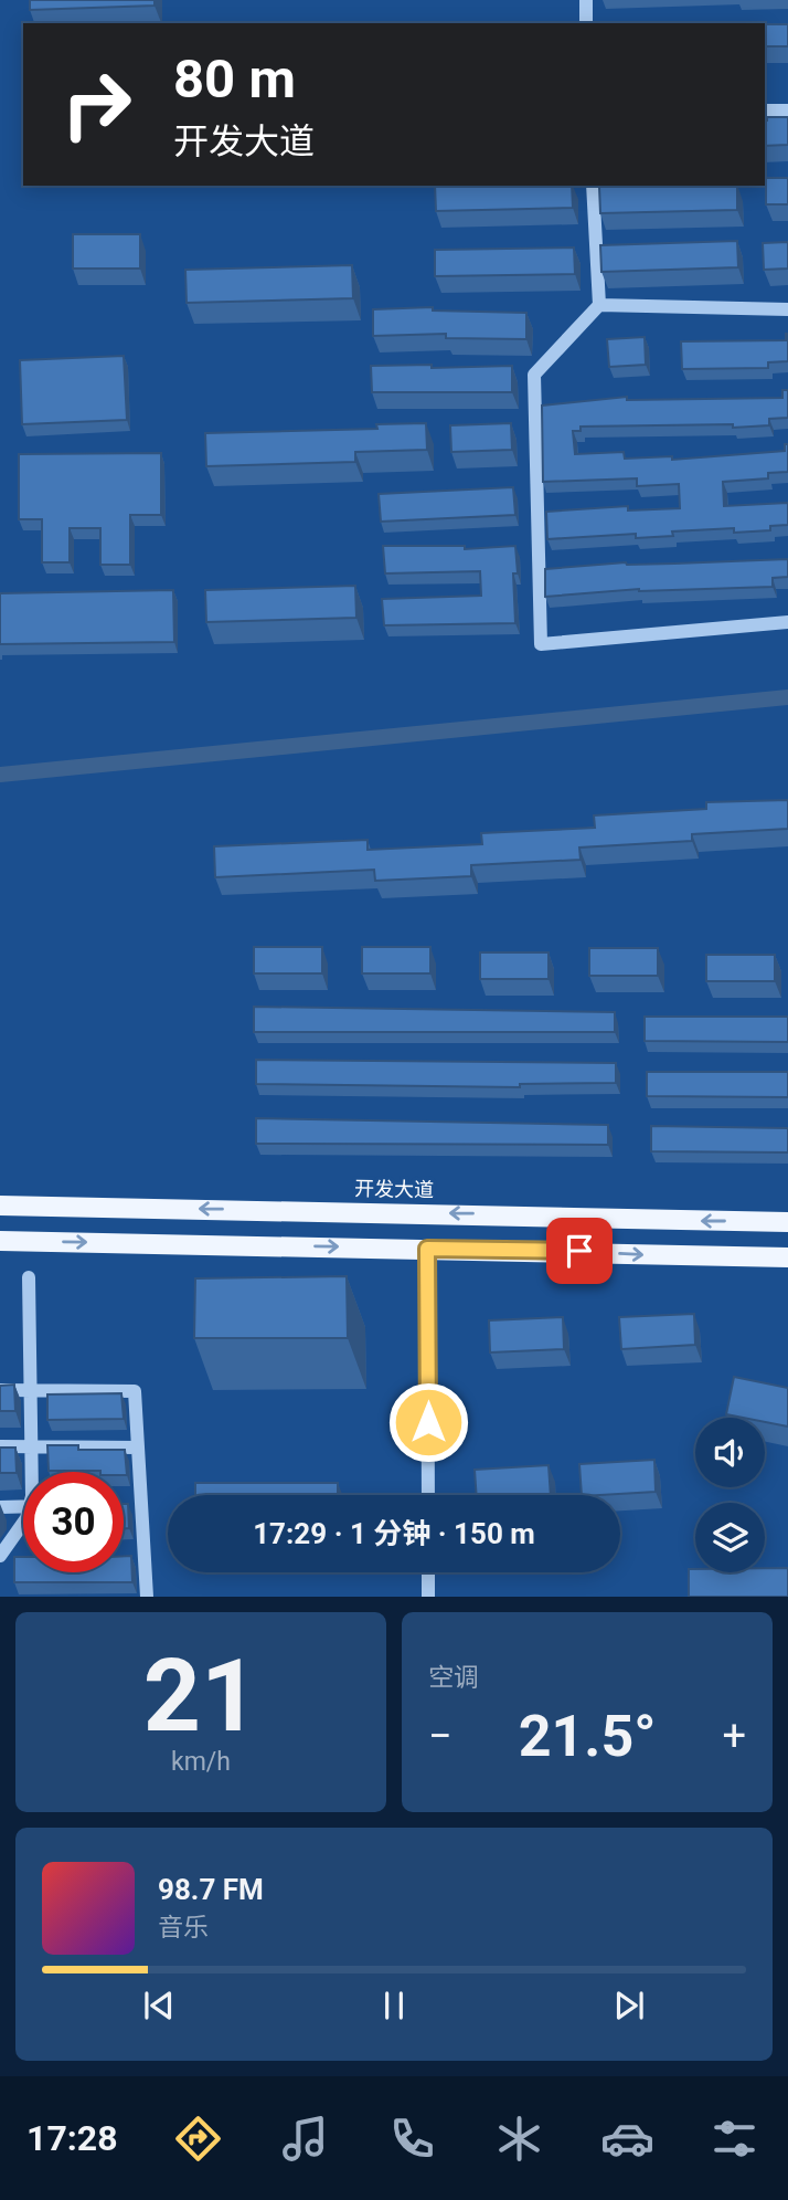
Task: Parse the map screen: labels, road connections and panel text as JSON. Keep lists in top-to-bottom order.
{
  "streets": {
    "main road": ["开发大道"]
  },
  "page": {
    "turn": ["80 m", "开发大道"],
    "limit": "30",
    "trip": "17:29 · 1 分钟 · 150 m",
    "tile": [
      ["21", "km/h"],
      "空调"
    ],
    "heat": ["−", "21.5°", "+"],
    "song": ["98.7 FM", "音乐"],
    "tabs": "17:28"
  }
}
